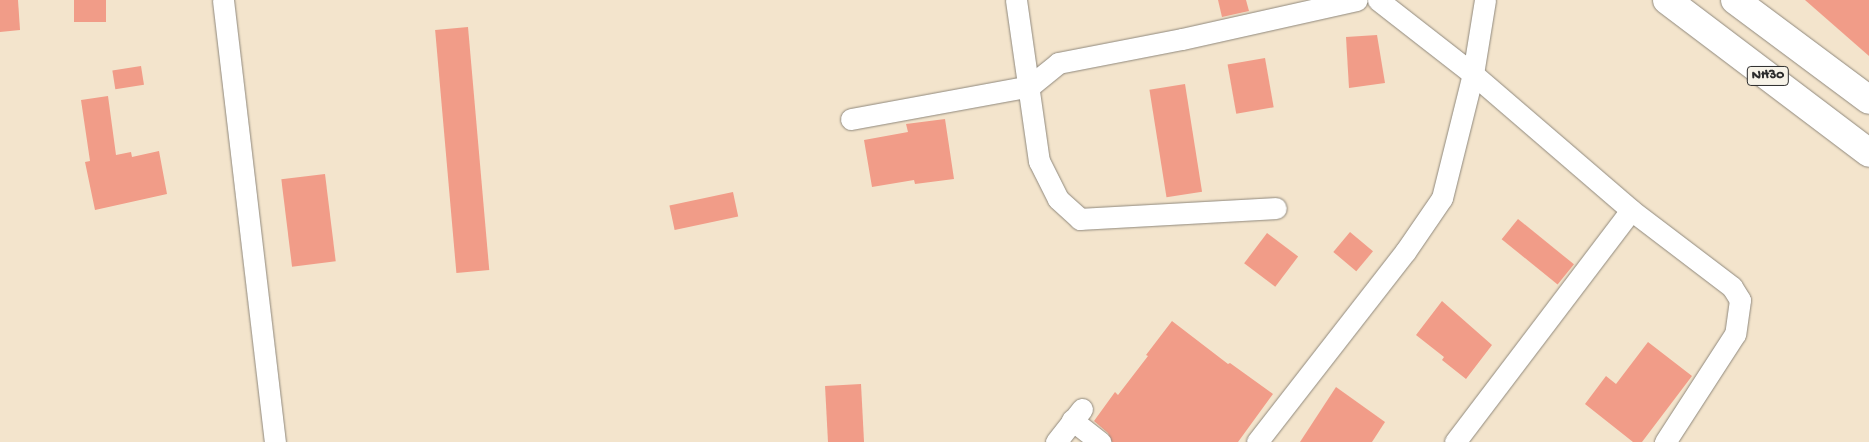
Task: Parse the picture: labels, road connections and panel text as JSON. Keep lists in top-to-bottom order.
{
  "streets": {
    "highway": ["NH30"]
  }
}
